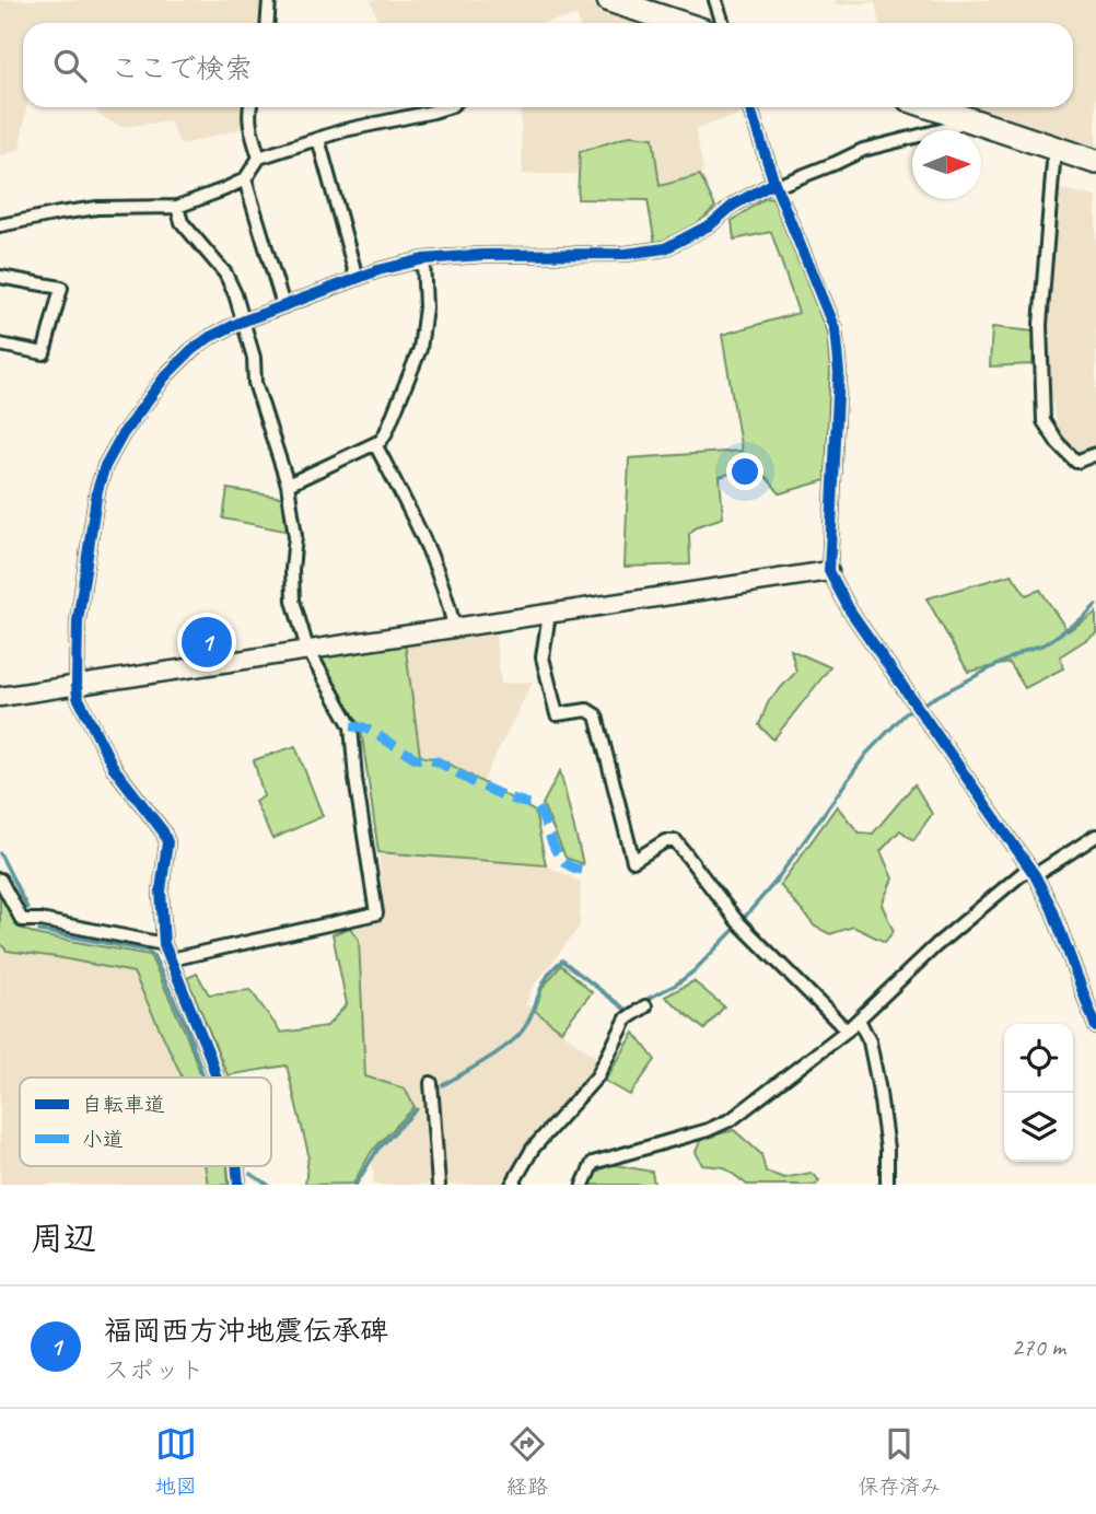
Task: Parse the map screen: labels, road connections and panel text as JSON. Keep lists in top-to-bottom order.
{
  "legend": ["自転車道", "小道"],
  "north": "right",
  "page": {
    "search": "ここで検索",
    "pins": "1",
    "heading": "周辺",
    "list": [
      {
        "mark": "1",
        "name": "福岡西方沖地震伝承碑",
        "note": "スポット",
        "value": "270 m"
      }
    ],
    "nav": ["地図", "経路", "保存済み"]
  }
}
